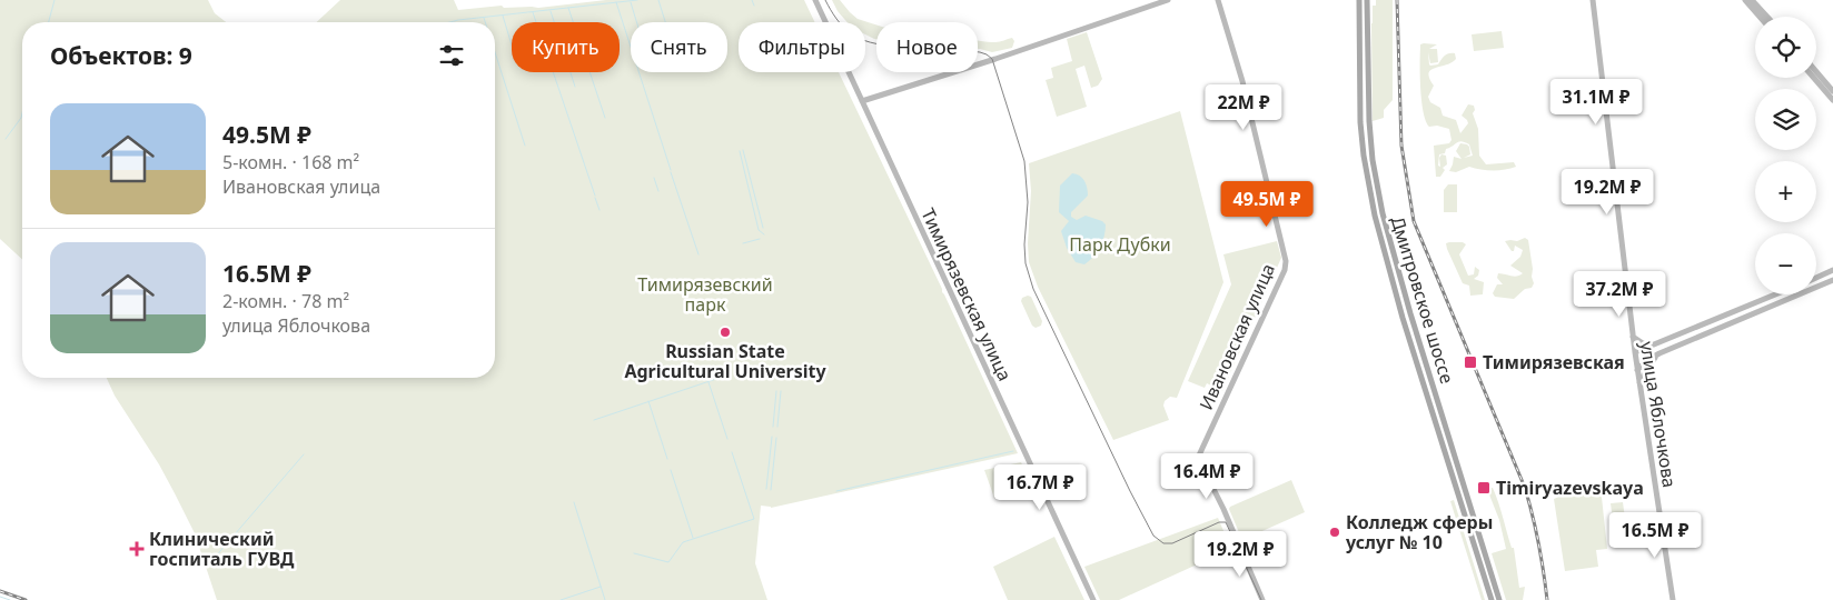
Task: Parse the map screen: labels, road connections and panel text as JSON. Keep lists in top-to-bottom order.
{
  "streets": {
    "main road": ["Дмитровское шоссе"],
    "street": ["Тимирязевская улица", "Ивановская улица", "улица Яблочкова"]
  },
  "parks": ["Парк Дубки", "Тимирязевский парк"],
  "places": {
    "other": ["Russian State Agricultural University", "Колледж сферы услуг № 10"],
    "transit": ["Тимирязевская", "Timiryazevskaya"],
    "health": ["Клинический госпиталь ГУВД"]
  },
  "page": {
    "map_buttons": ["+", "−"],
    "chip": [
      "Купить",
      "Снять",
      "Фильтры",
      "Новое"
    ],
    "heading": "Объектов: 9",
    "price": [
      "31.1M ₽",
      "22M ₽",
      "19.2M ₽",
      "49.5M ₽",
      "37.2M ₽",
      "16.4M ₽",
      "16.7M ₽",
      "16.5M ₽",
      "19.2M ₽"
    ],
    "list": [
      {
        "name": "49.5M ₽",
        "note": "5-комн. · 168 m² · Ивановская улица"
      },
      {
        "name": "16.5M ₽",
        "note": "2-комн. · 78 m² · улица Яблочкова"
      }
    ]
  }
}
